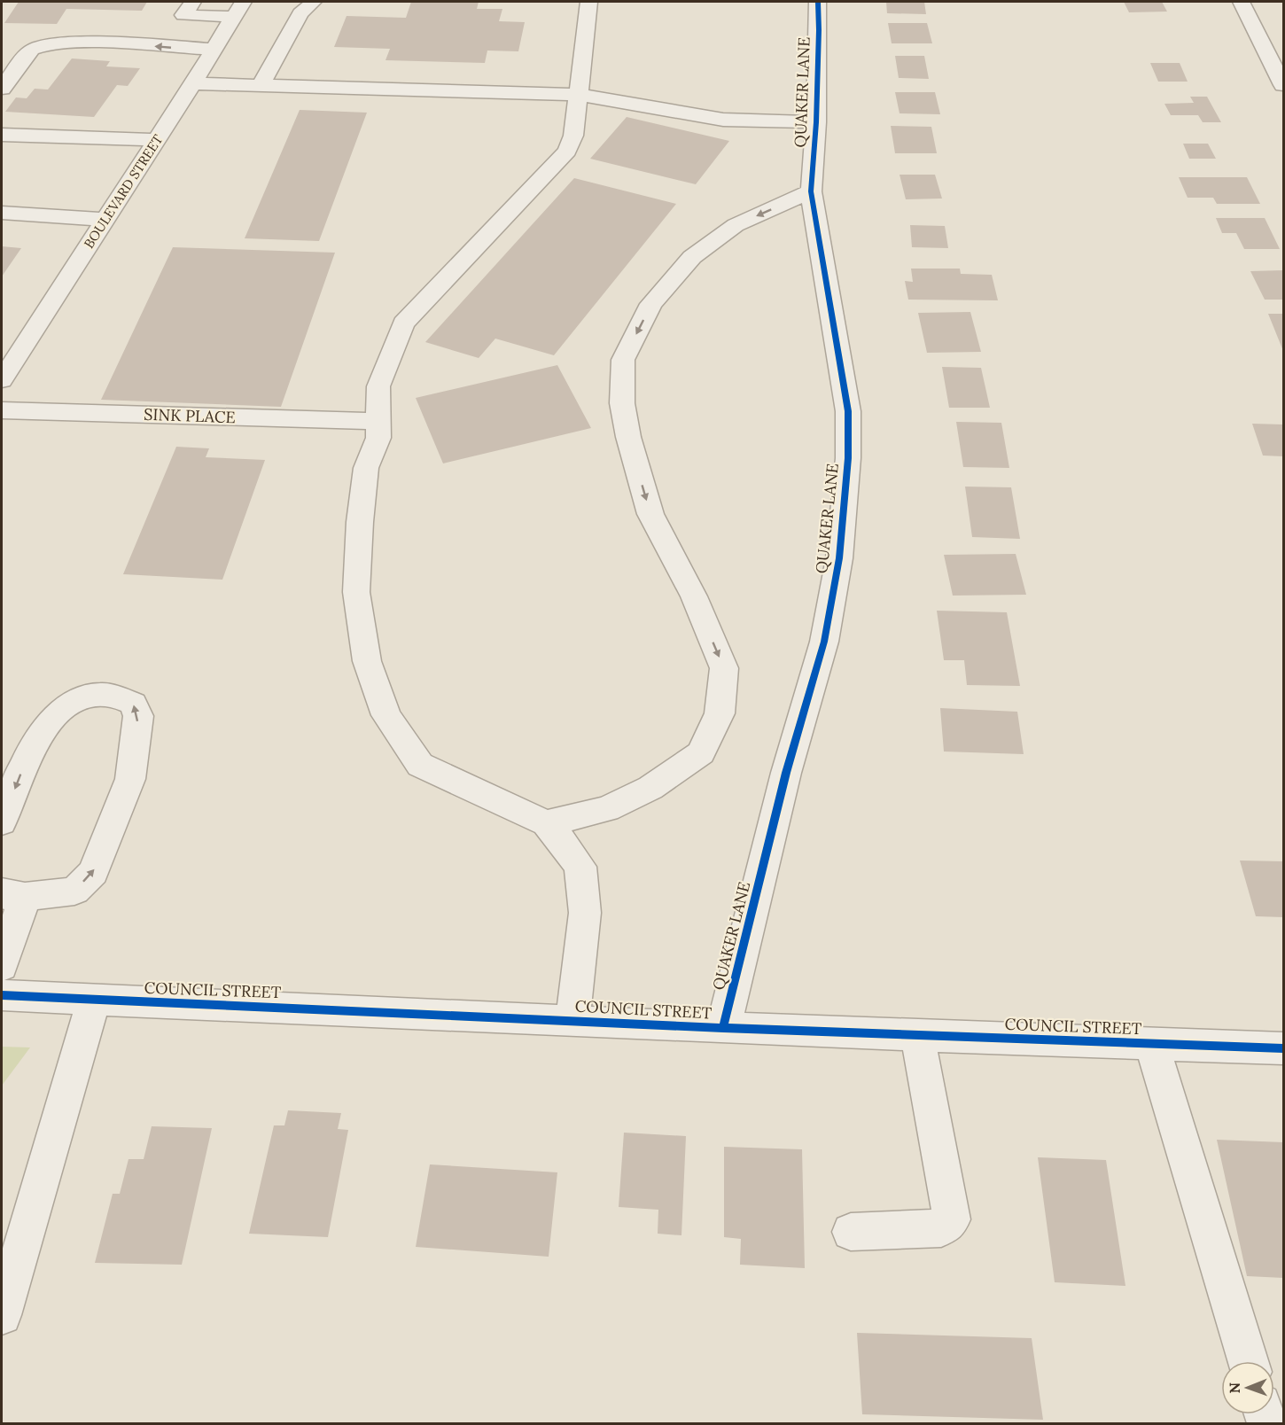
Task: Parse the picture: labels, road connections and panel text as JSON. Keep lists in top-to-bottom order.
{
  "streets": {
    "street": [
      "QUAKER LANE",
      "BOULEVARD STREET",
      "SINK PLACE",
      "COUNCIL STREET"
    ]
  },
  "crossings": [
    ["QUAKER LANE", "COUNCIL STREET"]
  ],
  "north": "left"
}
